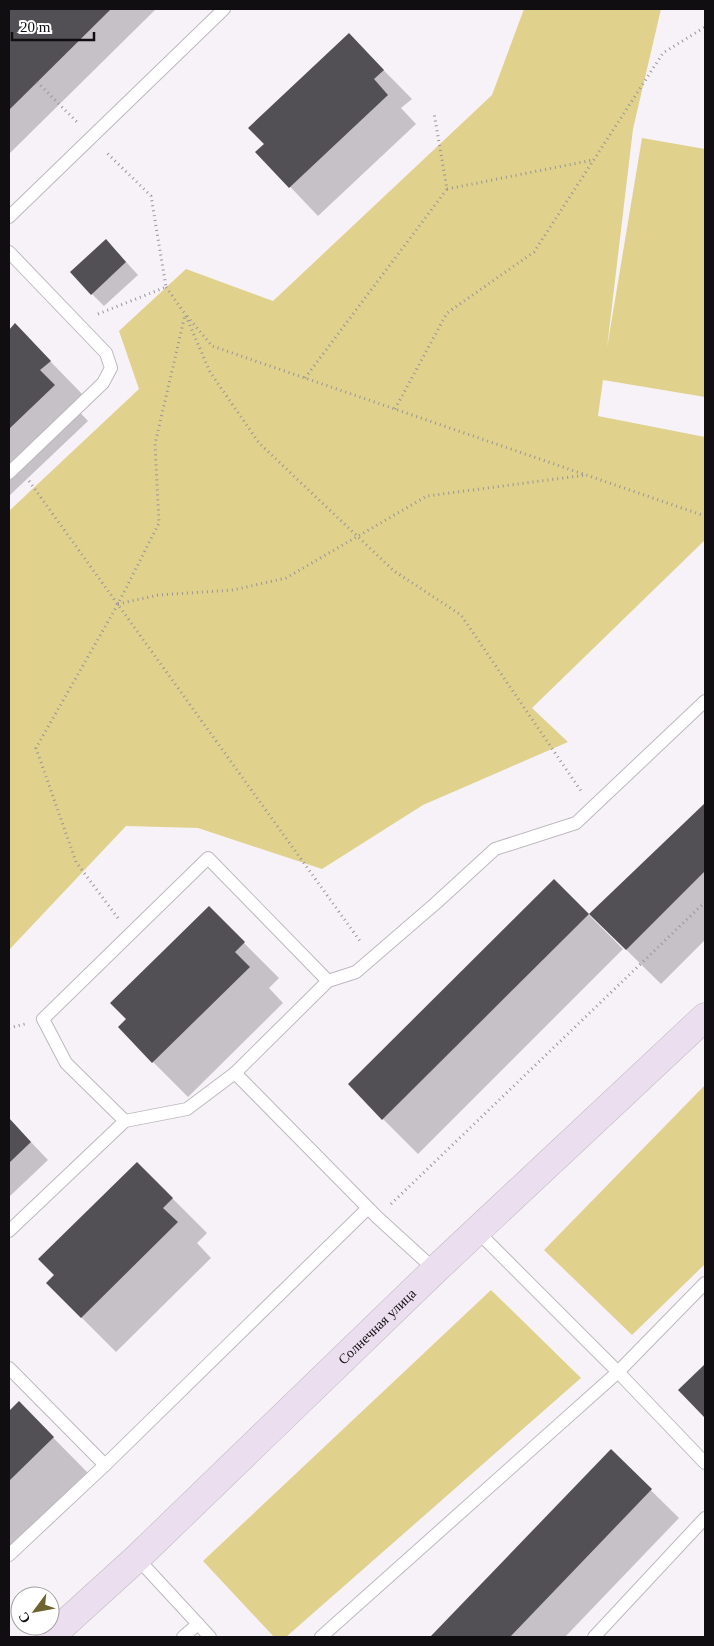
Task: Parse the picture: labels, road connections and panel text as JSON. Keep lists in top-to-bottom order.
{
  "streets": {
    "main road": ["Солнечная улица"]
  },
  "scale_bar": "20 m",
  "north": "bottom left"
}
